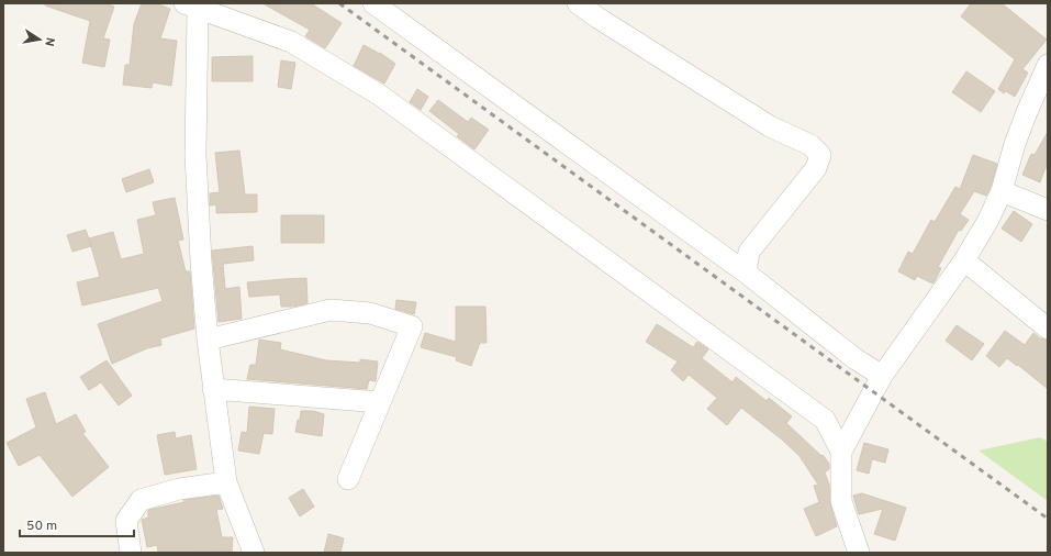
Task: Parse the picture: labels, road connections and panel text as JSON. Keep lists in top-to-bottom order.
{
  "scale_bar": "50 m",
  "north": "right"
}
